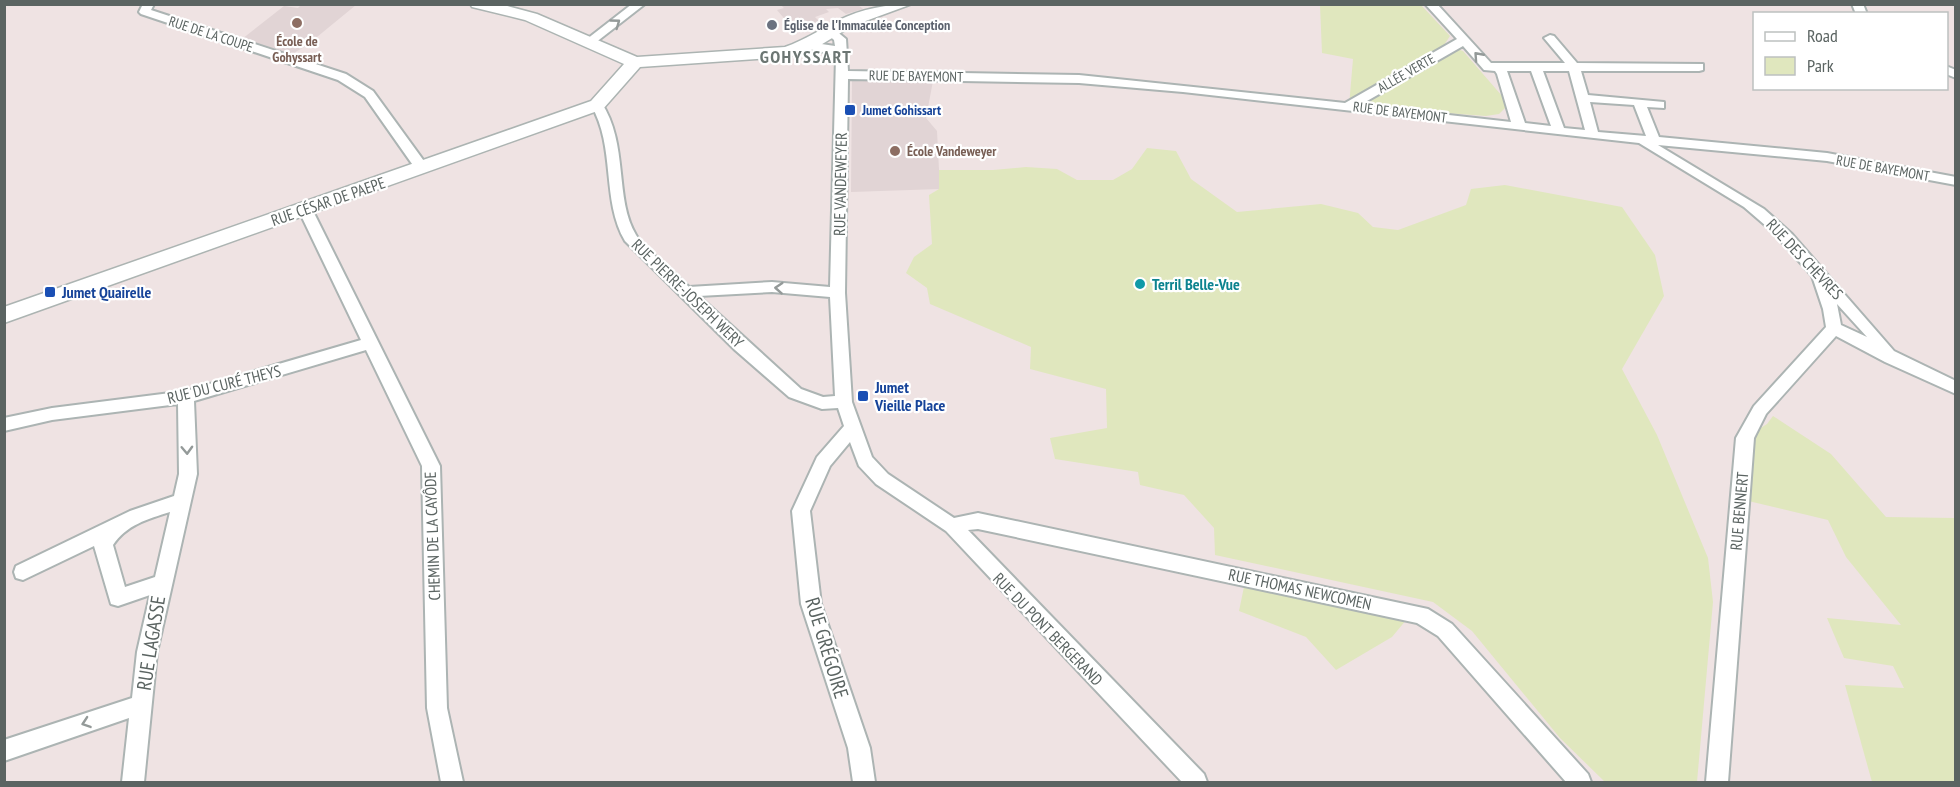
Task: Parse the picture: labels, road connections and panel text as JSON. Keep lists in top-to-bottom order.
{
  "streets": {
    "street": [
      "RUE DE LA COUPE",
      "ALLÉE VERTE",
      "RUE DE BAYEMONT",
      "RUE VANDEWEYER",
      "RUE CÉSAR DE PAEPE",
      "RUE DES CHÈVRES",
      "RUE PIERRE-JOSEPH WERY",
      "RUE DU CURÉ THEYS",
      "RUE BENNERT",
      "CHEMIN DE LA CAYÔDE",
      "RUE THOMAS NEWCOMEN",
      "RUE DU PONT BERGERAND",
      "RUE LAGASSE",
      "RUE GRÉGOIRE"
    ]
  },
  "crossings": [
    ["RUE DE LA COUPE", "RUE CÉSAR DE PAEPE"],
    ["ALLÉE VERTE", "RUE DE BAYEMONT"],
    ["RUE DE BAYEMONT", "RUE VANDEWEYER"],
    ["RUE DE BAYEMONT", "RUE DES CHÈVRES"],
    ["RUE VANDEWEYER", "RUE PIERRE-JOSEPH WERY"],
    ["RUE VANDEWEYER", "RUE DU PONT BERGERAND"],
    ["RUE VANDEWEYER", "RUE GRÉGOIRE"],
    ["RUE CÉSAR DE PAEPE", "RUE PIERRE-JOSEPH WERY"],
    ["RUE CÉSAR DE PAEPE", "CHEMIN DE LA CAYÔDE"],
    ["RUE DU CURÉ THEYS", "CHEMIN DE LA CAYÔDE"],
    ["RUE DU CURÉ THEYS", "RUE LAGASSE"],
    ["RUE THOMAS NEWCOMEN", "RUE DU PONT BERGERAND"],
    ["RUE DU PONT BERGERAND", "RUE GRÉGOIRE"]
  ],
  "districts": ["GOHYSSART"],
  "places": {
    "other": [
      "École de Gohyssart",
      "Église de l'Immaculée Conception",
      "École Vandeweyer",
      "Terril Belle-Vue"
    ],
    "transit": ["Jumet Gohissart", "Jumet Quairelle", "Jumet Vieille Place"]
  },
  "legend": ["Road", "Park"]
}
